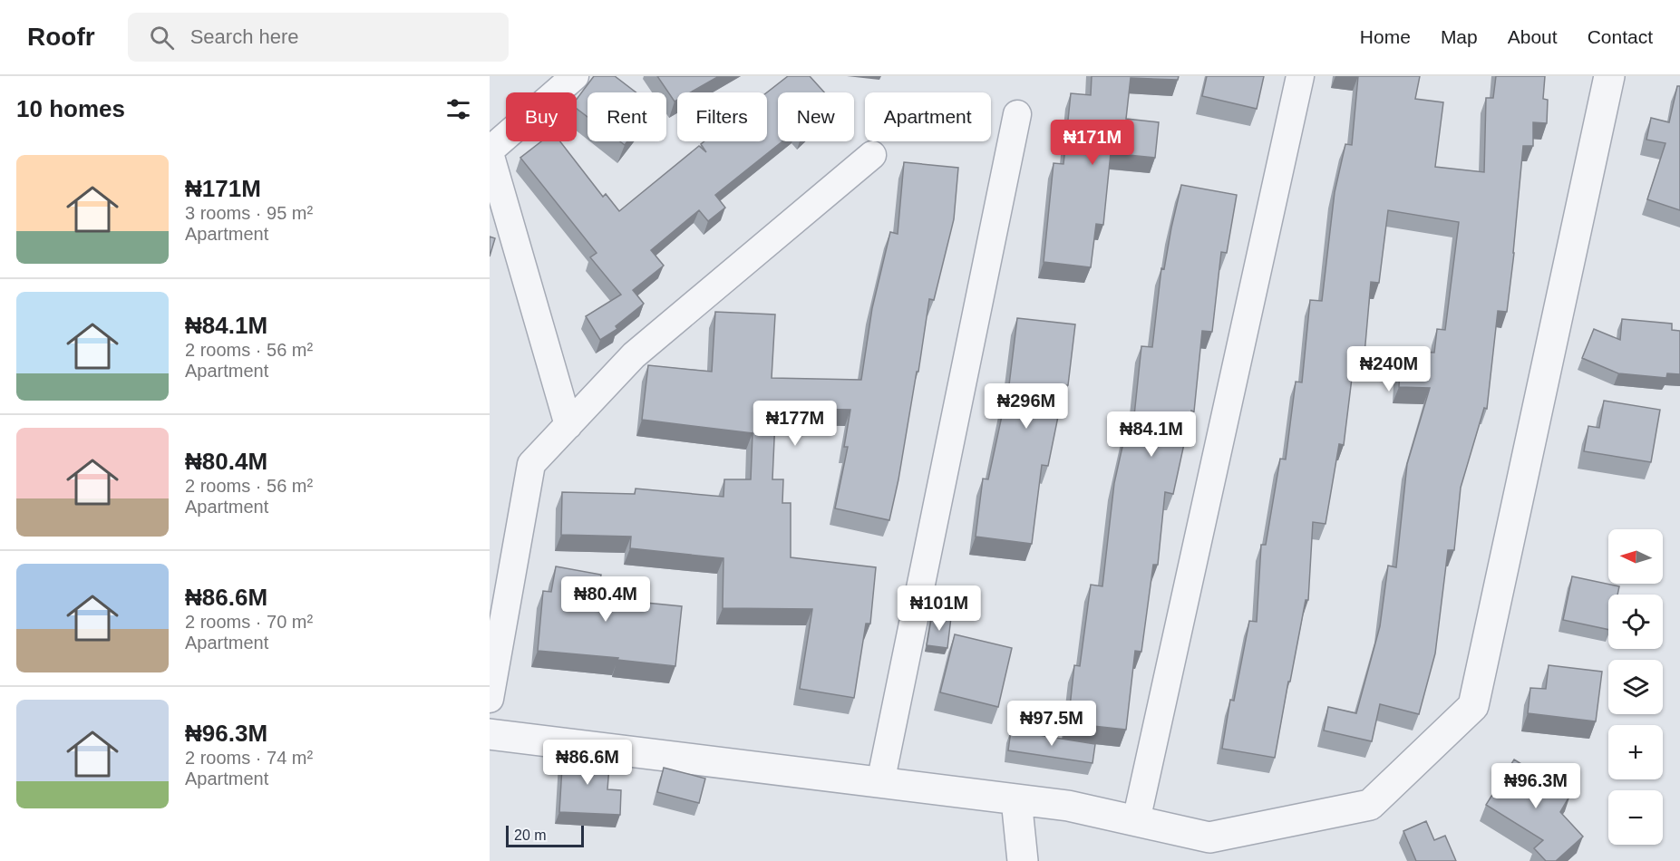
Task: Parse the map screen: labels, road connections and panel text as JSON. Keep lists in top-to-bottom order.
{
  "scale_bar": "20 m",
  "north": "left",
  "page": {
    "header": "Roofr",
    "search": "Search here",
    "nav": [
      "Home",
      "Map",
      "About",
      "Contact"
    ],
    "heading": "10 homes",
    "chip": [
      "Buy",
      "Rent",
      "Filters",
      "New",
      "Apartment"
    ],
    "price": [
      "₦171M",
      "₦240M",
      "₦296M",
      "₦177M",
      "₦84.1M",
      "₦80.4M",
      "₦101M",
      "₦97.5M",
      "₦86.6M",
      "₦96.3M"
    ],
    "list": [
      {
        "name": "₦171M",
        "note": "3 rooms · 95 m² · Apartment"
      },
      {
        "name": "₦84.1M",
        "note": "2 rooms · 56 m² · Apartment"
      },
      {
        "name": "₦80.4M",
        "note": "2 rooms · 56 m² · Apartment"
      },
      {
        "name": "₦86.6M",
        "note": "2 rooms · 70 m² · Apartment"
      },
      {
        "name": "₦96.3M",
        "note": "2 rooms · 74 m² · Apartment"
      }
    ],
    "map_buttons": ["+", "−"],
    "scale": "20 m"
  }
}
